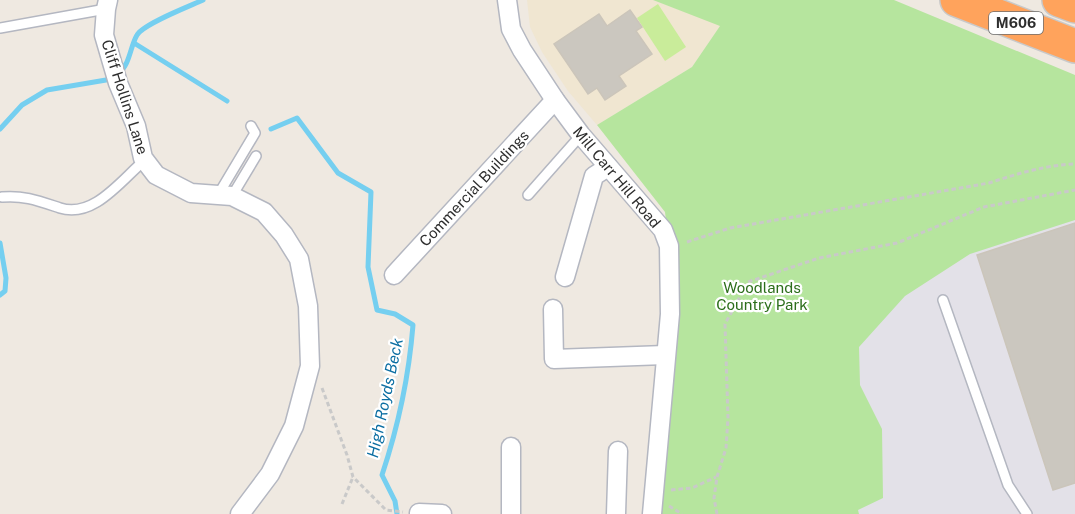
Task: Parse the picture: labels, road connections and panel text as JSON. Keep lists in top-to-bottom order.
{
  "streets": {
    "highway": ["M606"],
    "street": ["Cliff Hollins Lane", "Mill Carr Hill Road", "Commercial Buildings"]
  },
  "crossings": [
    ["Mill Carr Hill Road", "Commercial Buildings"]
  ],
  "water": ["High Royds Beck"],
  "parks": ["Woodlands Country Park"]
}
